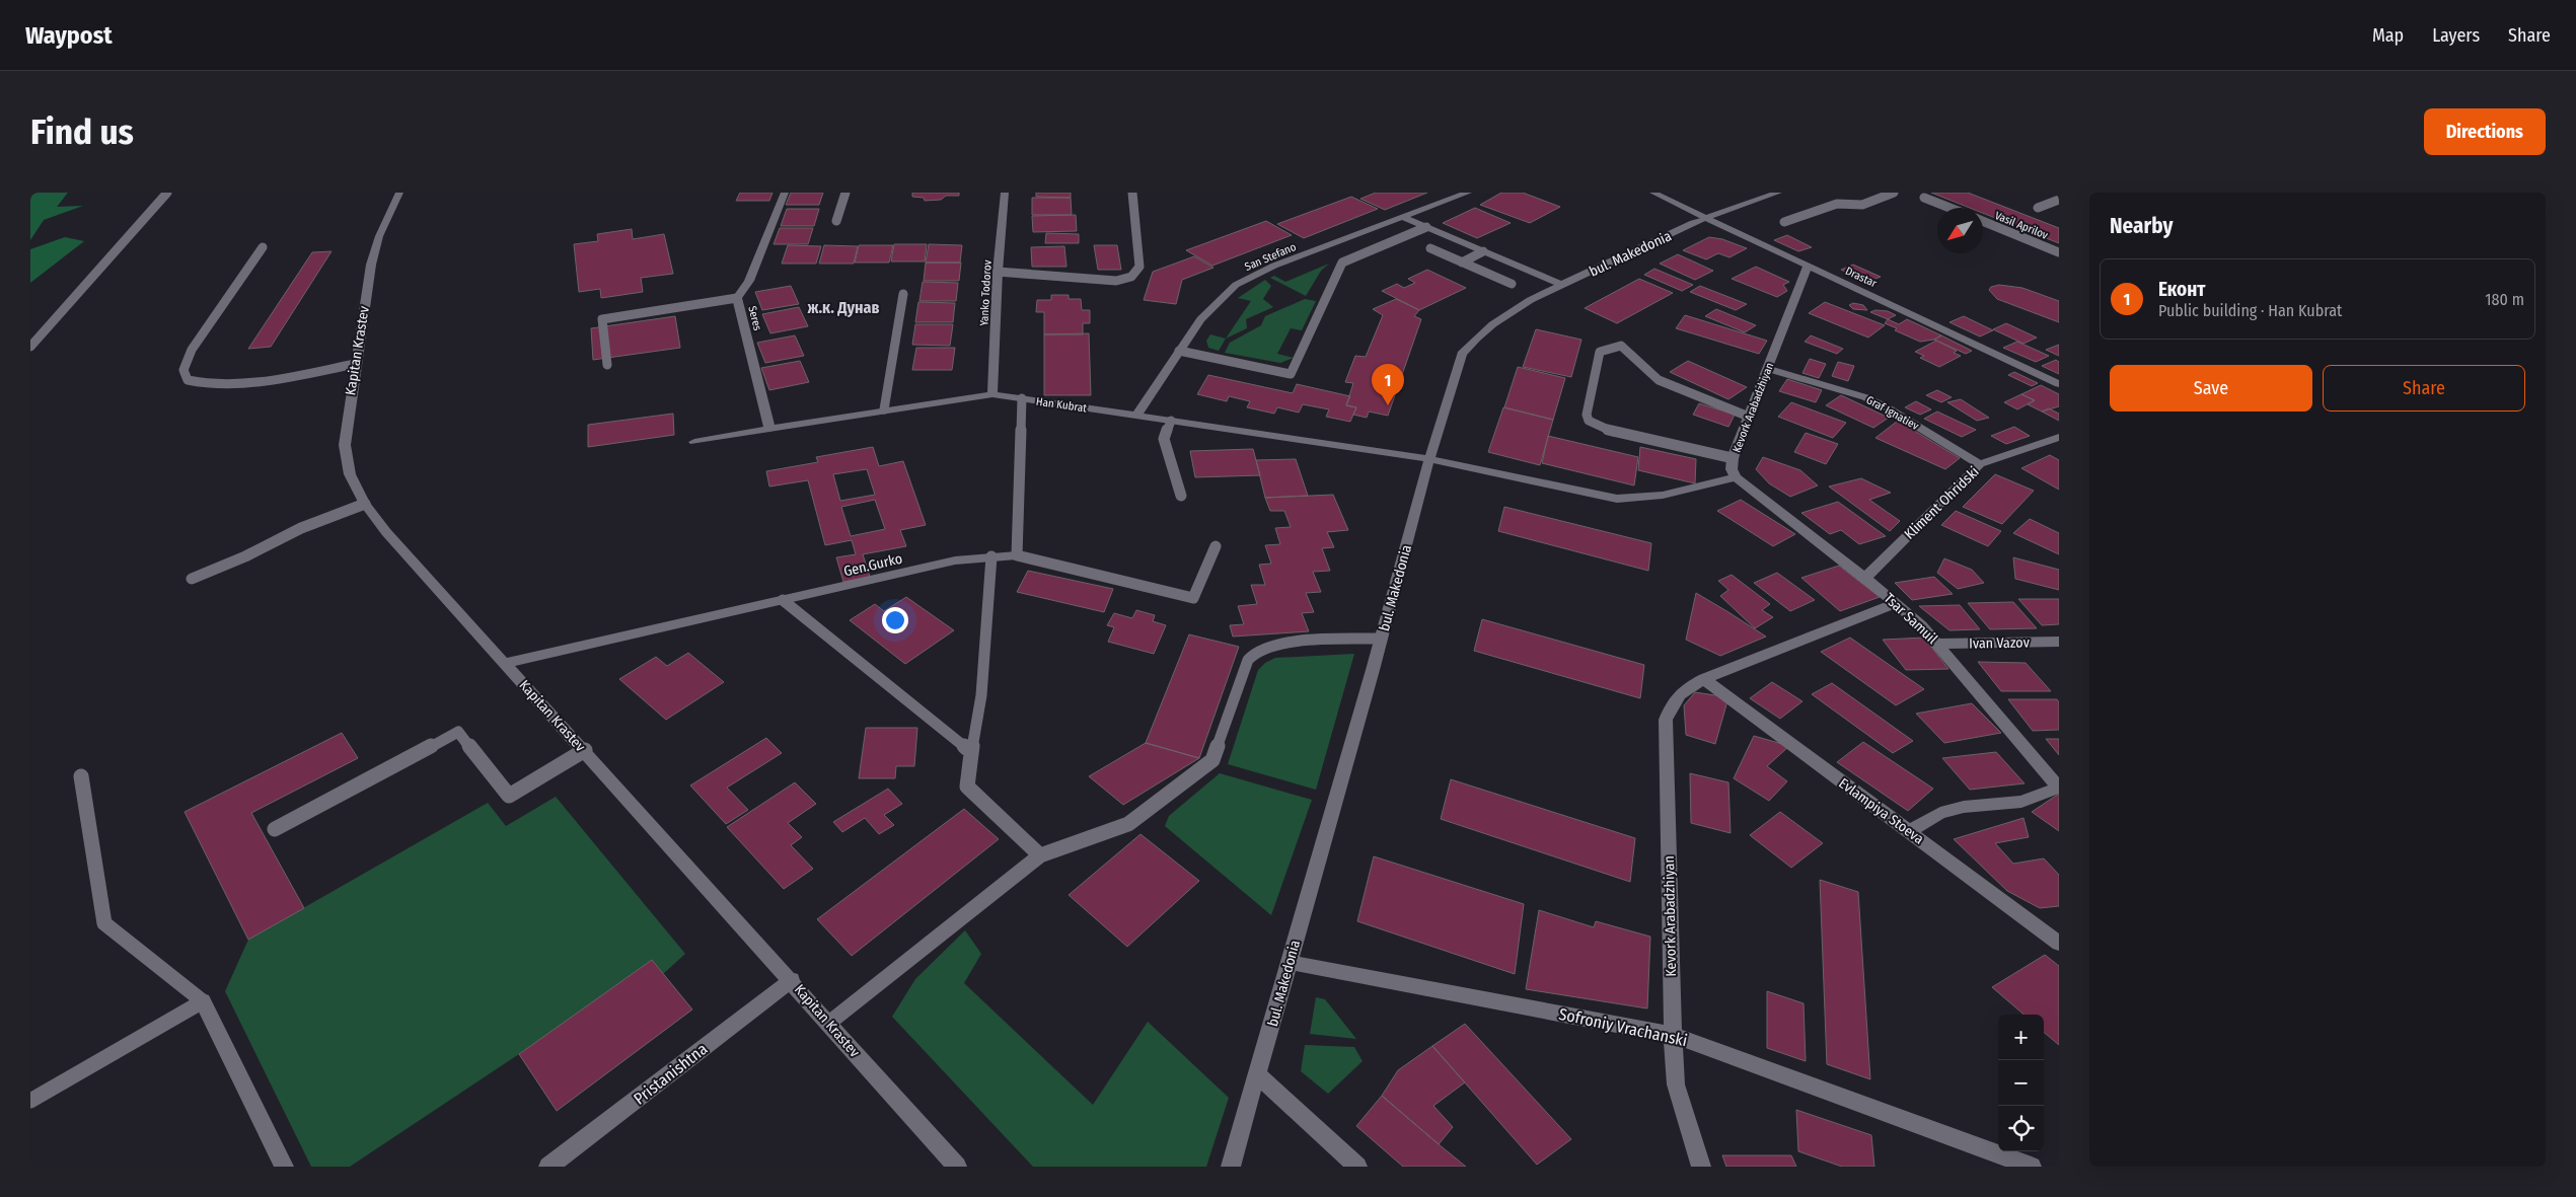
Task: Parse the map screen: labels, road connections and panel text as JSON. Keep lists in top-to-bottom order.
{
  "streets": {
    "street": [
      "bul. Makedonia",
      "San Stefano",
      "Drastar",
      "Yanko Todorov",
      "Seres",
      "Kapitan Krastev",
      "Han Kubrat",
      "Kevork Arabadzhiyan",
      "Graf Ignatiev",
      "Kliment Ohridski",
      "Gen.Gurko",
      "Tsar Samuil",
      "Ivan Vazov",
      "Evlampiya Stoeva",
      "Sofroniy Vrachanski",
      "Pristanishtna"
    ],
    "lane": ["Vasil Aprilov"]
  },
  "crossings": [
    ["bul. Makedonia", "Drastar"],
    ["bul. Makedonia", "Han Kubrat"],
    ["bul. Makedonia", "Sofroniy Vrachanski"],
    ["San Stefano", "Han Kubrat"],
    ["Drastar", "Kevork Arabadzhiyan"],
    ["Yanko Todorov", "Han Kubrat"],
    ["Seres", "Han Kubrat"],
    ["Kapitan Krastev", "Gen.Gurko"],
    ["Kapitan Krastev", "Pristanishtna"],
    ["Kevork Arabadzhiyan", "Graf Ignatiev"],
    ["Kevork Arabadzhiyan", "Tsar Samuil"],
    ["Kevork Arabadzhiyan", "Evlampiya Stoeva"],
    ["Kevork Arabadzhiyan", "Sofroniy Vrachanski"],
    ["Graf Ignatiev", "Kliment Ohridski"],
    ["Kliment Ohridski", "Tsar Samuil"],
    ["Tsar Samuil", "Ivan Vazov"],
    ["Tsar Samuil", "Evlampiya Stoeva"]
  ],
  "districts": ["ж.к. Дунав"],
  "north": "bottom left",
  "page": {
    "header": "Waypost",
    "nav": ["Map", "Layers", "Share"],
    "buttons": [
      "Directions",
      ["Save", "Share"]
    ],
    "title": "Find us",
    "heading": "Nearby",
    "list": [
      {
        "mark": "1",
        "name": "Еконт",
        "note": "Public building · Han Kubrat",
        "value": "180 m"
      }
    ],
    "pins": "1",
    "map_buttons": ["+", "−"]
  }
}
